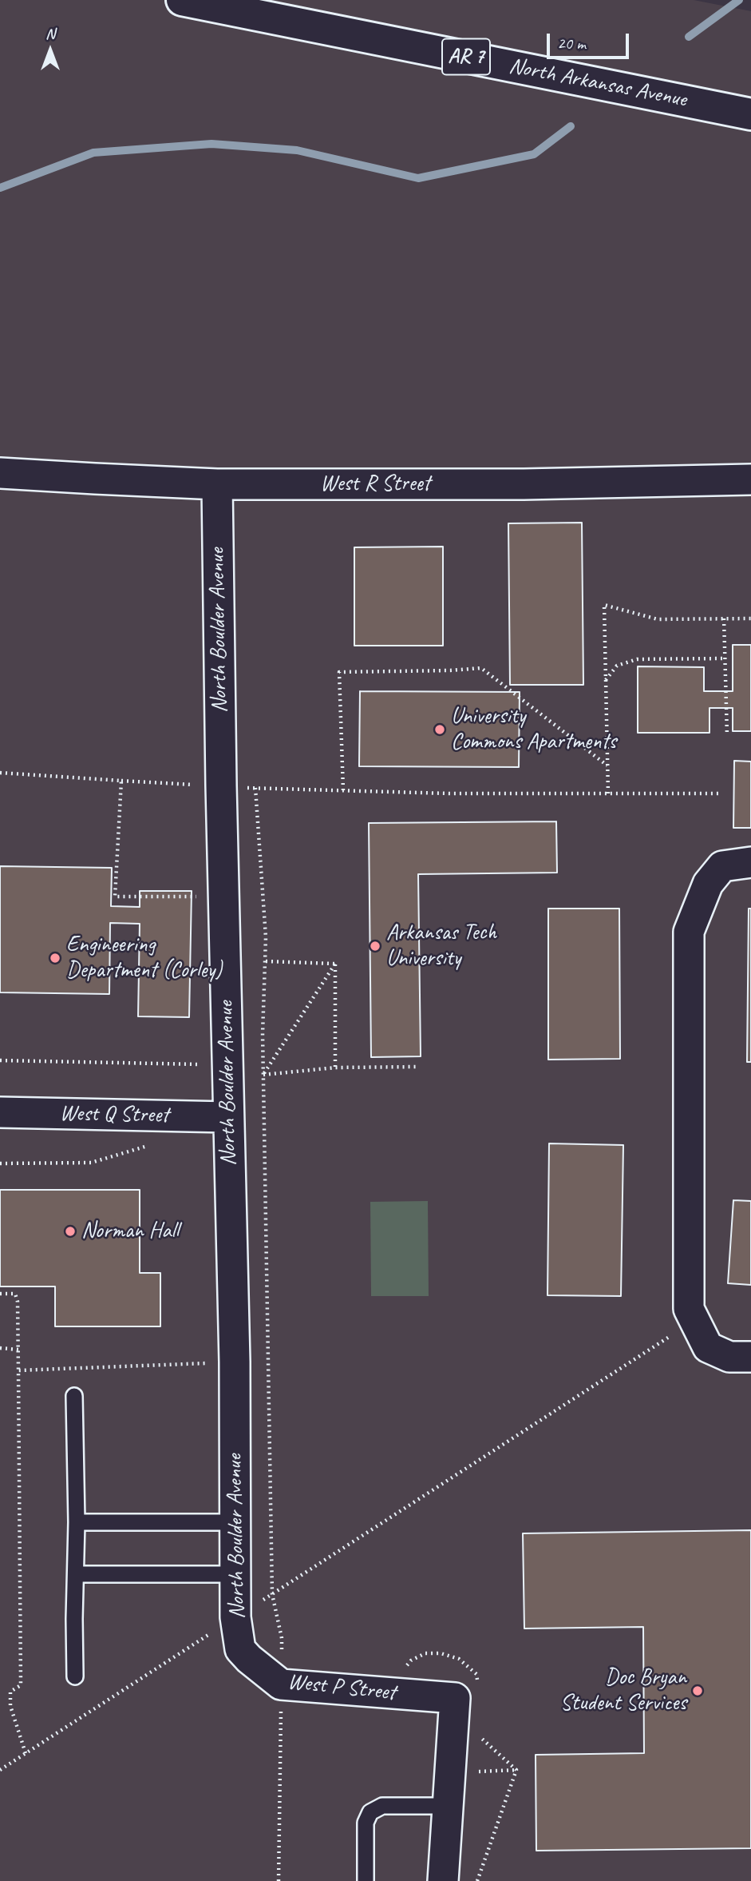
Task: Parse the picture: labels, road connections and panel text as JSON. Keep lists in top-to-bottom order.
{
  "streets": {
    "highway": ["AR 7", "North Arkansas Avenue"],
    "street": [
      "West R Street",
      "North Boulder Avenue",
      "West Q Street",
      "West P Street"
    ]
  },
  "crossings": [
    ["West R Street", "North Boulder Avenue"],
    ["North Boulder Avenue", "West Q Street"],
    ["North Boulder Avenue", "West P Street"]
  ],
  "places": [
    "University Commons Apartments",
    "Arkansas Tech University",
    "Engineering Department (Corley)",
    "Norman Hall",
    "Doc Bryan Student Services"
  ],
  "scale_bar": "20 m",
  "north": "top"
}
